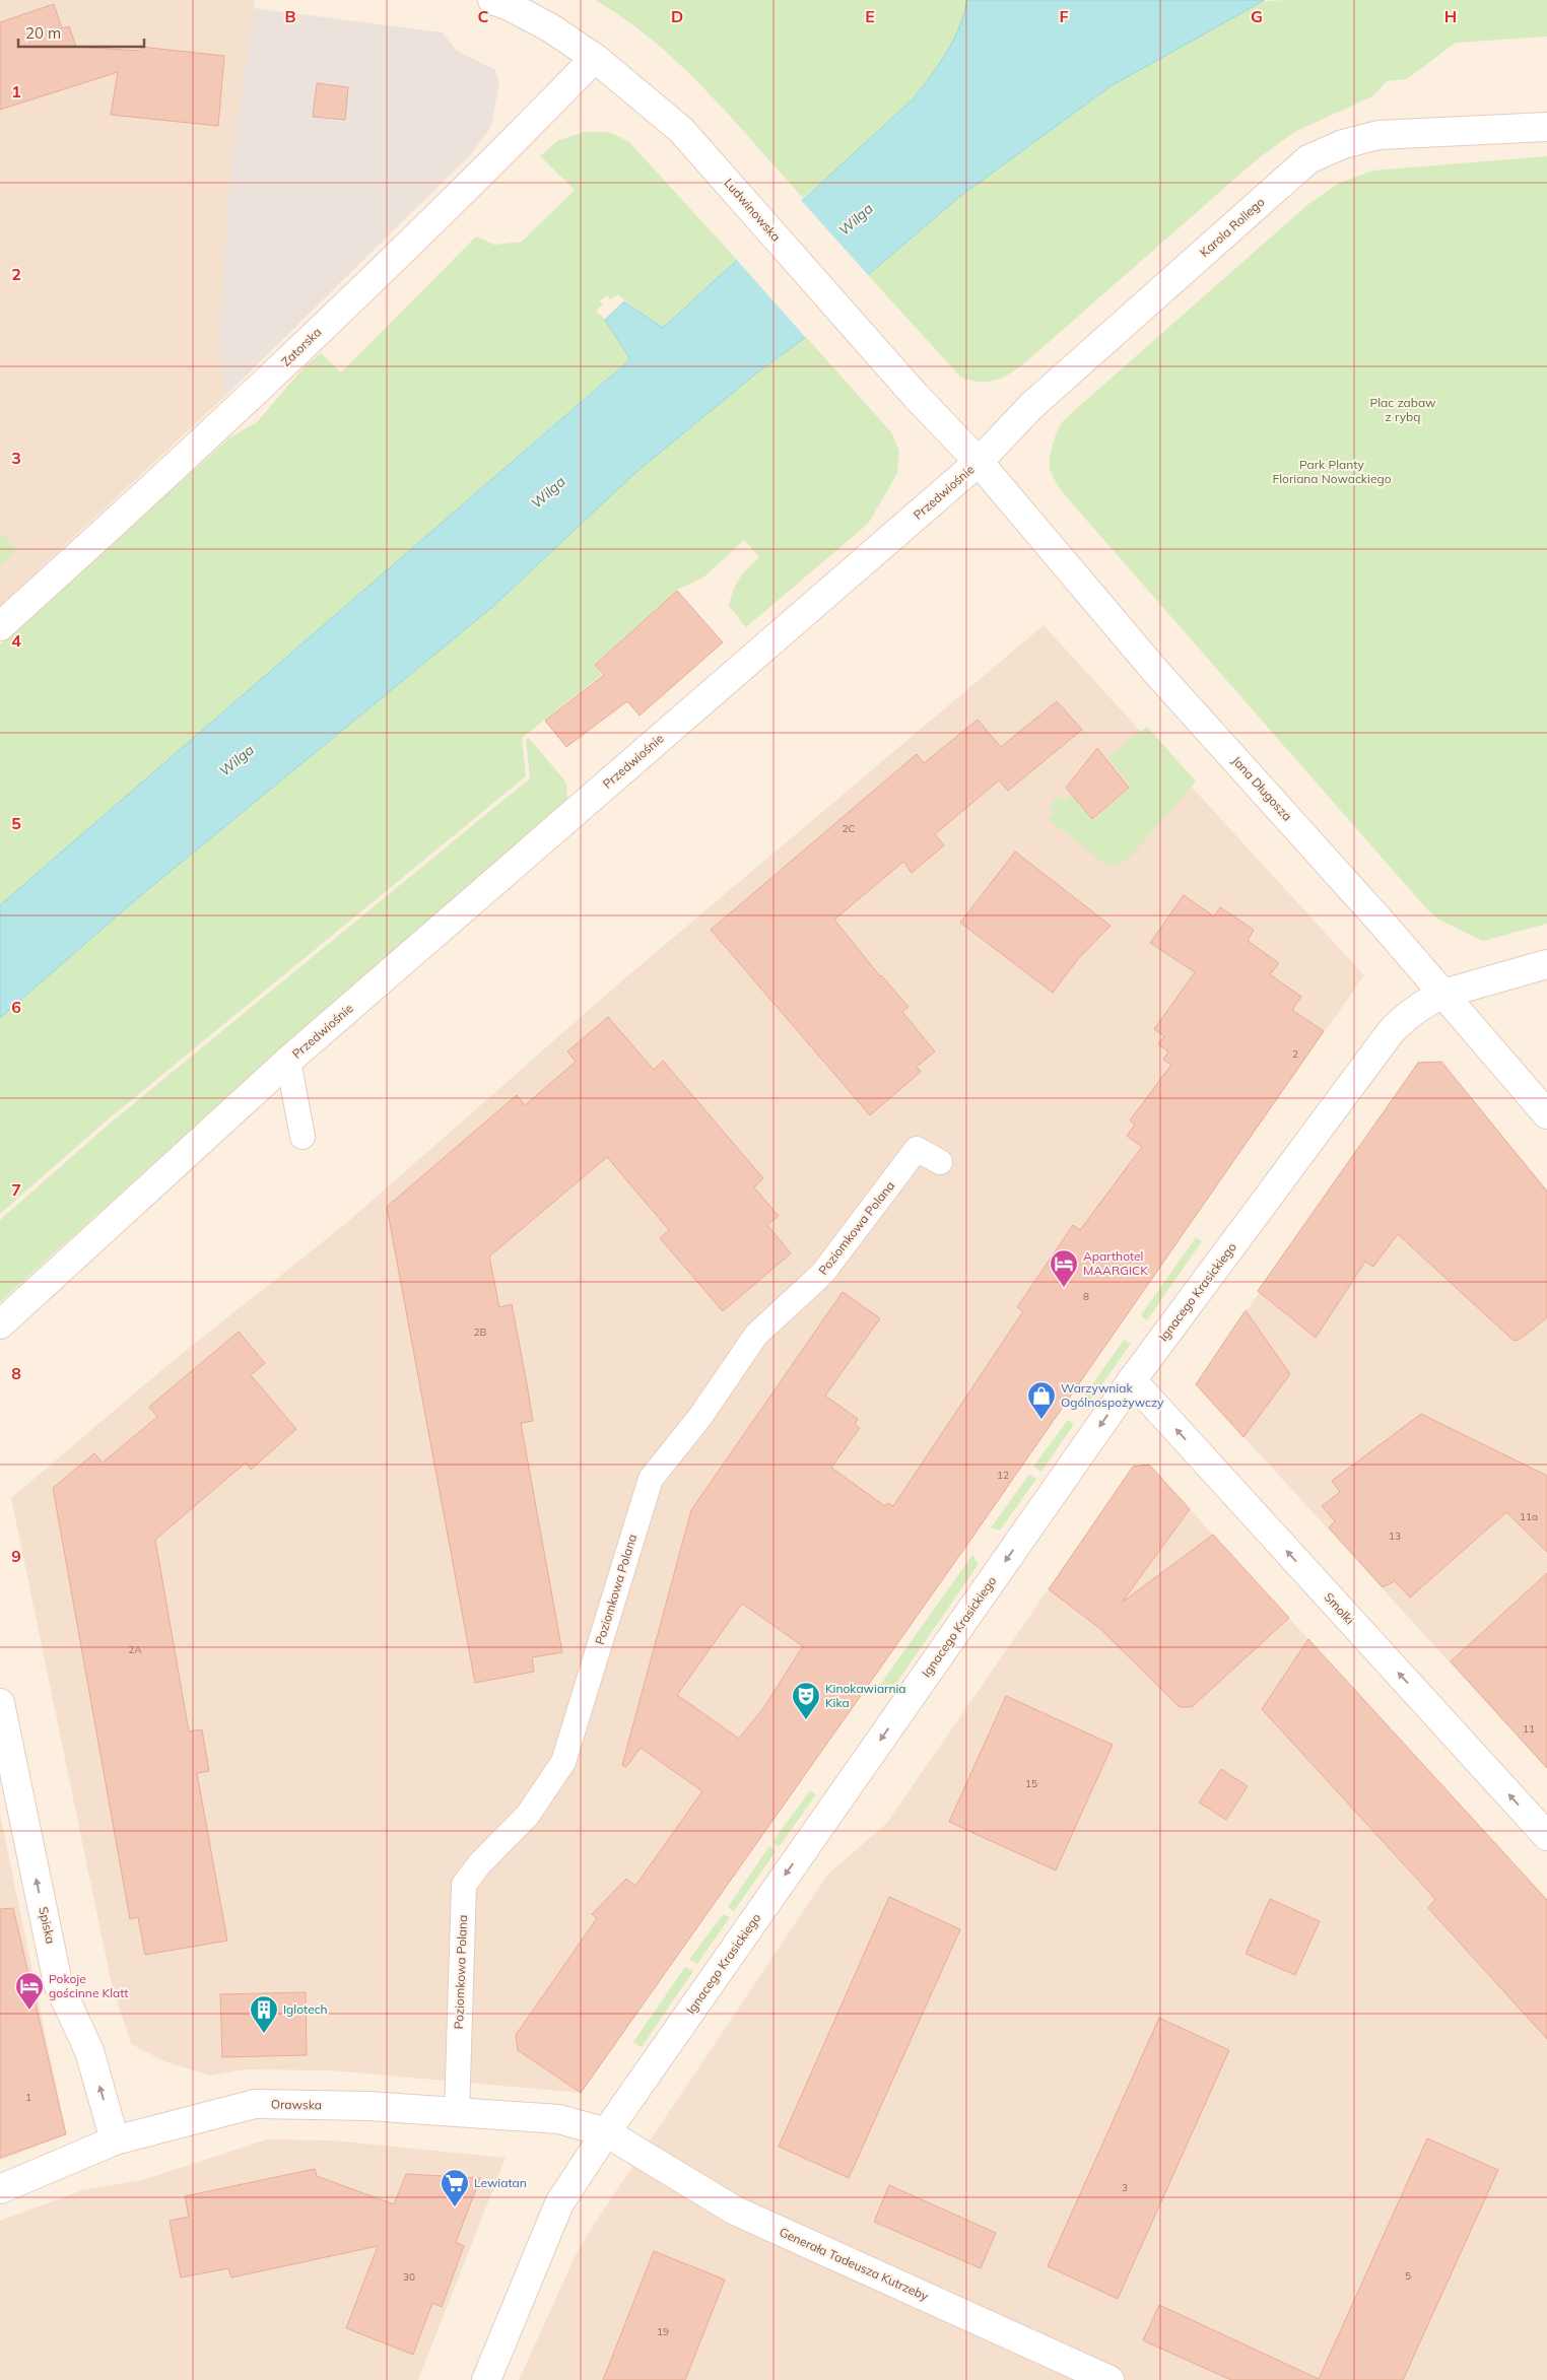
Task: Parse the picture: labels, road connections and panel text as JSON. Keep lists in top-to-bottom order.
{
  "streets": {
    "street": [
      "Ludwinowska",
      "Karola Rollego",
      "Zatorska",
      "Przedwiośnie",
      "Jana Długosza",
      "Ignacego Krasickiego",
      "Smolki",
      "Spiska",
      "Orawska",
      "Generała Tadeusza Kutrzeby"
    ],
    "lane": ["Poziomkowa Polana"]
  },
  "crossings": [
    ["Ludwinowska", "Karola Rollego"],
    ["Ludwinowska", "Zatorska"],
    ["Ludwinowska", "Przedwiośnie"],
    ["Ludwinowska", "Jana Długosza"],
    ["Karola Rollego", "Przedwiośnie"],
    ["Karola Rollego", "Jana Długosza"],
    ["Przedwiośnie", "Jana Długosza"],
    ["Jana Długosza", "Ignacego Krasickiego"],
    ["Poziomkowa Polana", "Orawska"],
    ["Ignacego Krasickiego", "Smolki"],
    ["Ignacego Krasickiego", "Orawska"],
    ["Ignacego Krasickiego", "Generała Tadeusza Kutrzeby"],
    ["Spiska", "Orawska"],
    ["Orawska", "Generała Tadeusza Kutrzeby"]
  ],
  "one_way": ["Ignacego Krasickiego", "Smolki", "Spiska"],
  "water": ["Wilga"],
  "parks": ["Plac zabaw z rybą", "Park Planty Floriana Nowackiego"],
  "places": {
    "hotel": ["Aparthotel MAARGICK", "Pokoje gościnne Klatt"],
    "shop": ["Warzywniak Ogólnospożywczy"],
    "theatre": ["Kinokawiarnia Kika"],
    "building": ["Iglotech"],
    "supermarket": ["Lewiatan"]
  },
  "house_numbers": [
    "2C",
    "2",
    "8",
    "2B",
    "12",
    "11a",
    "13",
    "2A",
    "11",
    "15",
    "1",
    "3",
    "5",
    "30",
    "19"
  ],
  "scale_bar": "20 m",
  "grid": {
    "columns": [
      "B",
      "C",
      "D",
      "E",
      "F",
      "G",
      "H"
    ],
    "rows": [
      "1",
      "2",
      "3",
      "4",
      "5",
      "6",
      "7",
      "8",
      "9"
    ]
  }
}
